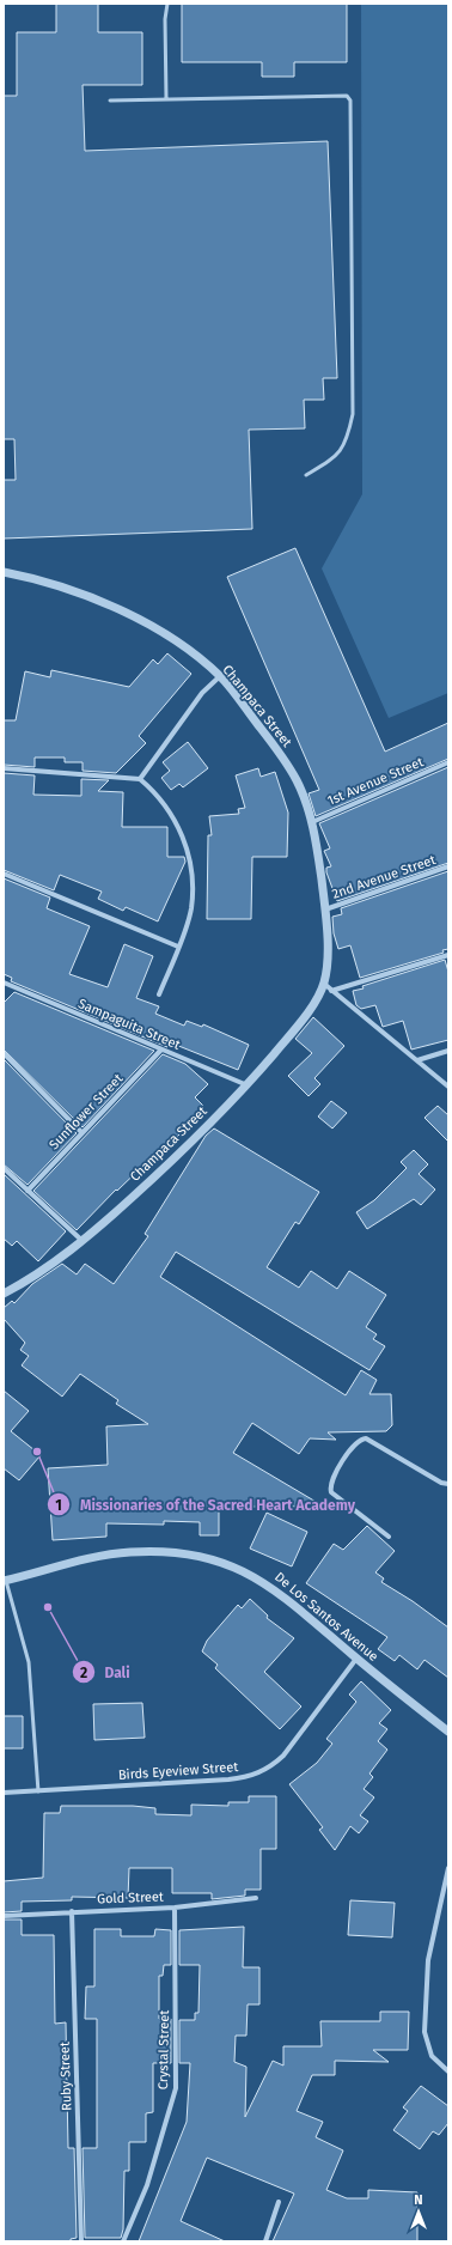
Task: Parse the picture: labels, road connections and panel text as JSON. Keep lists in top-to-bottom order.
{
  "streets": {
    "street": [
      "Champaca Street",
      "1st Avenue Street",
      "2nd Avenue Street",
      "Sampaguita Street",
      "Sunflower Street",
      "De Los Santos Avenue",
      "Birds Eyeview Street",
      "Gold Street",
      "Crystal Street",
      "Ruby Street"
    ]
  },
  "crossings": [
    ["Champaca Street", "1st Avenue Street"],
    ["Champaca Street", "2nd Avenue Street"],
    ["Champaca Street", "Sampaguita Street"],
    ["Sampaguita Street", "Sunflower Street"],
    ["De Los Santos Avenue", "Birds Eyeview Street"],
    ["Gold Street", "Crystal Street"],
    ["Gold Street", "Ruby Street"]
  ],
  "places": ["Missionaries of the Sacred Heart Academy", "Dali"],
  "north": "top"
}
